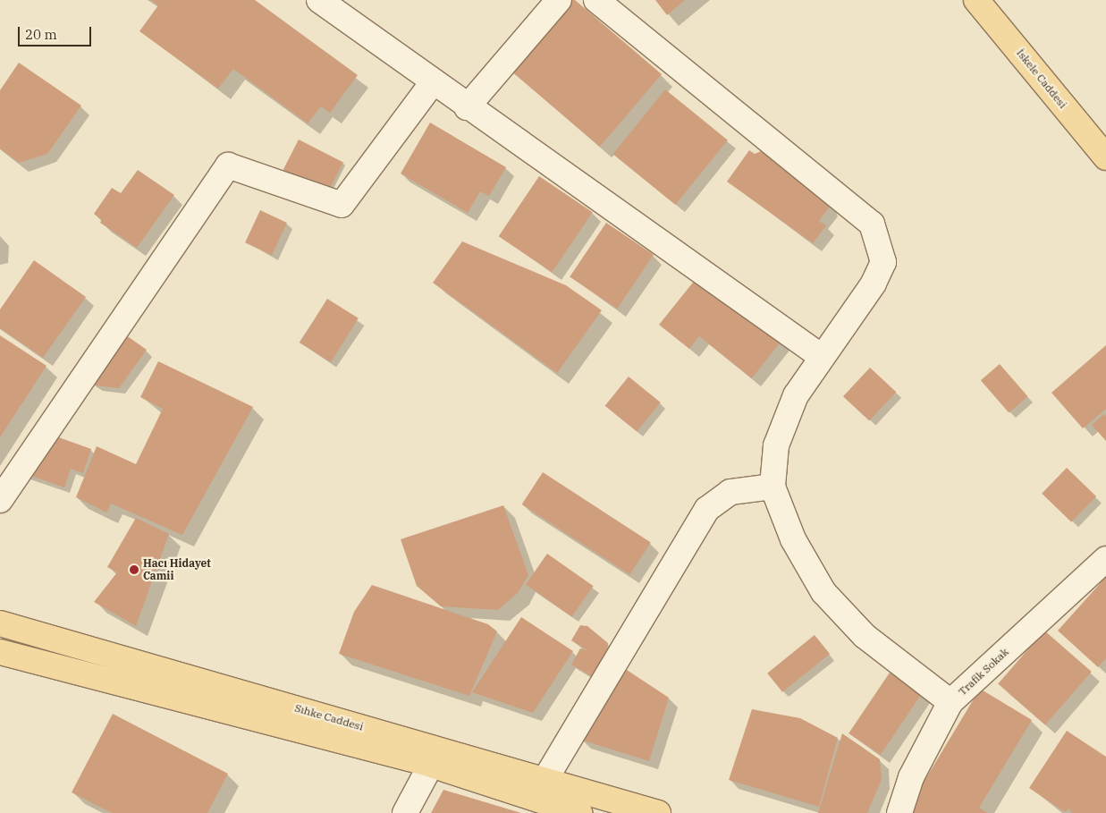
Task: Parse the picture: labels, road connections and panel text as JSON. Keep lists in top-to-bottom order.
{
  "streets": {
    "main road": ["İskele Caddesi", "Sıhke Caddesi"],
    "street": ["Trafik Sokak"]
  },
  "places": ["Hacı Hidayet Camii"],
  "scale_bar": "20 m"
}
